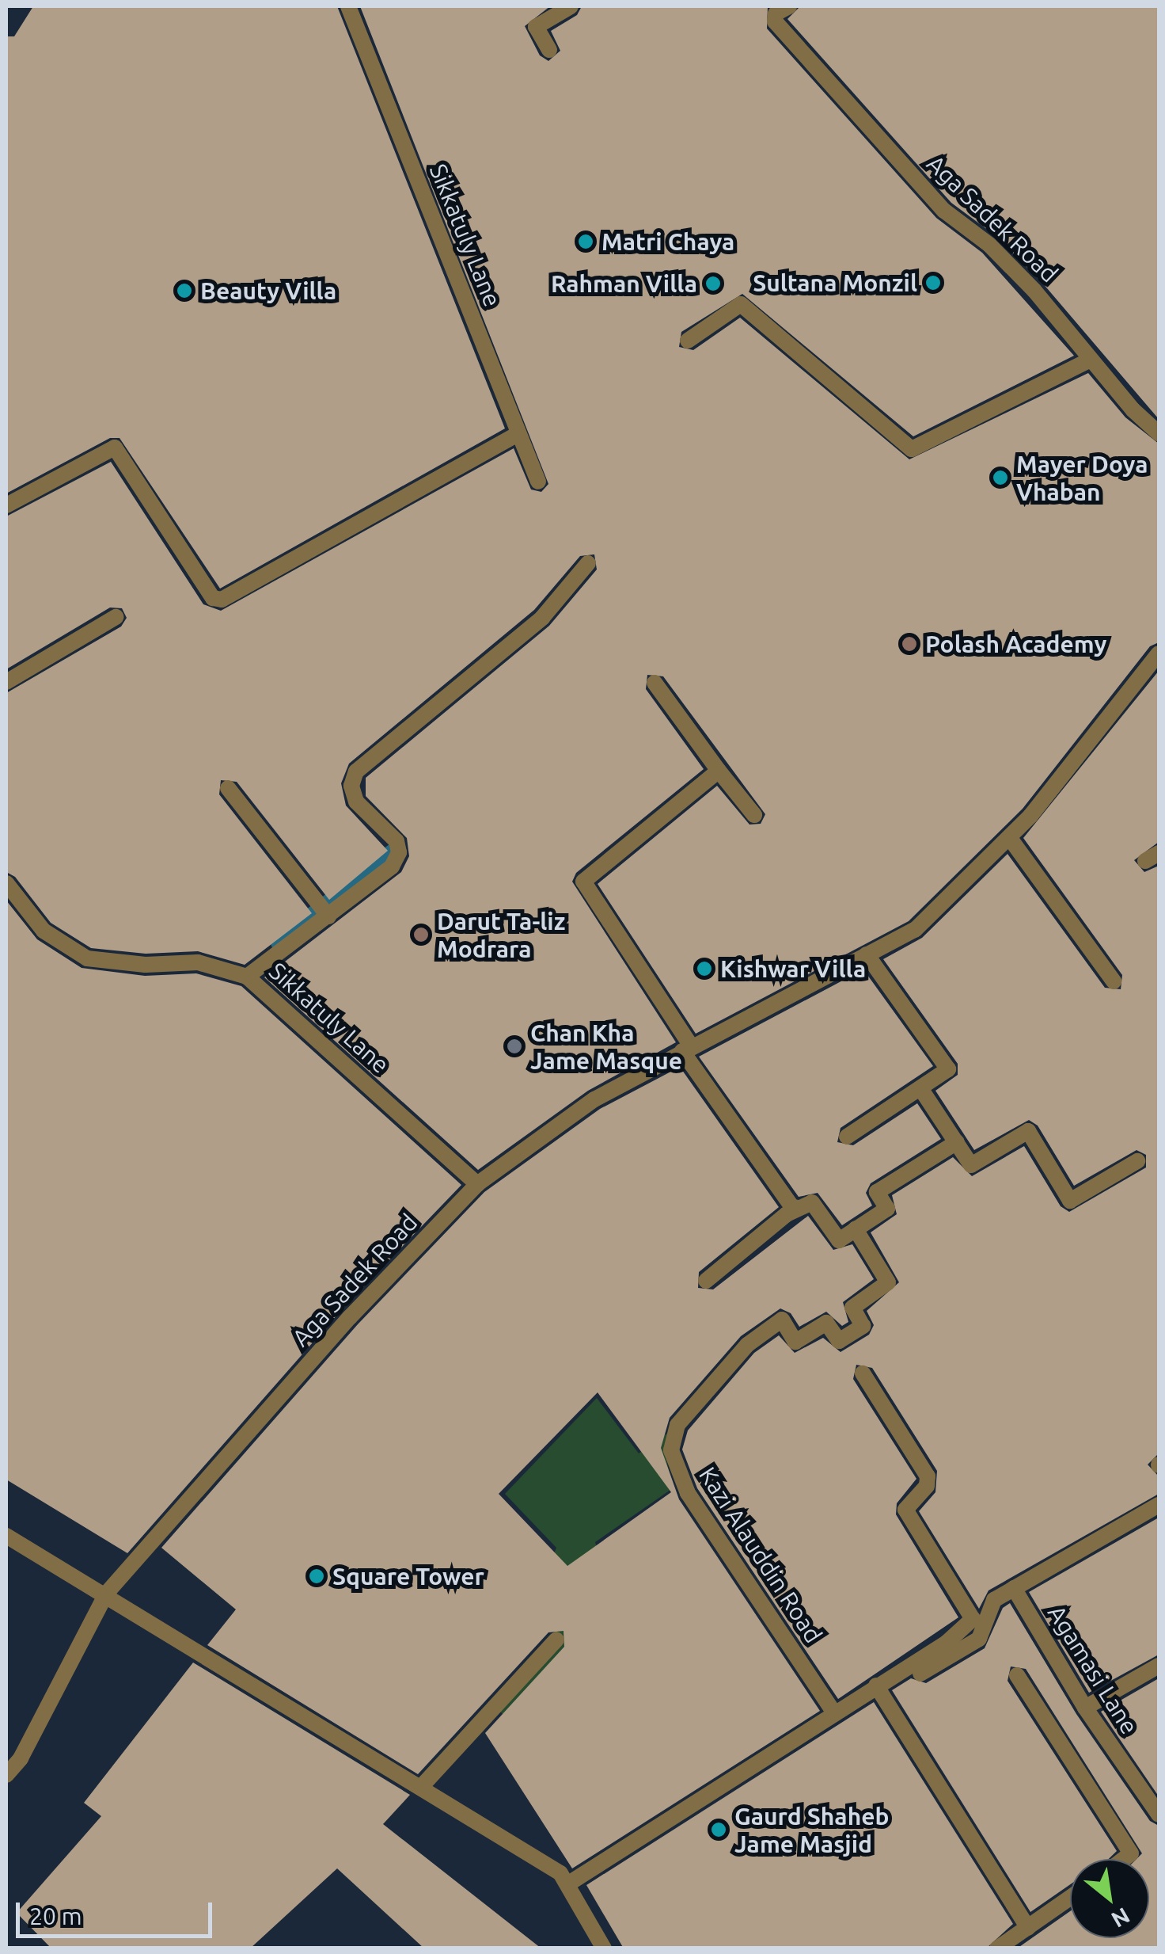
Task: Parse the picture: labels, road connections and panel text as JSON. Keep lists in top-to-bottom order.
{
  "streets": {
    "street": [
      "Aga Sadek Road",
      "Sikkatuly Lane",
      "Kazi Alauddin Road",
      "Agamasi Lane"
    ]
  },
  "crossings": [
    ["Aga Sadek Road", "Sikkatuly Lane"]
  ],
  "places": [
    "Matri Chaya",
    "Sultana Monzil",
    "Rahman Villa",
    "Beauty Villa",
    "Mayer Doya Vhaban",
    "Polash Academy",
    "Darut Ta-liz Modrara",
    "Kishwar Villa",
    "Chan Kha Jame Masque",
    "Square Tower",
    "Gaurd Shaheb Jame Masjid"
  ],
  "scale_bar": "20 m",
  "north": "bottom right"
}
